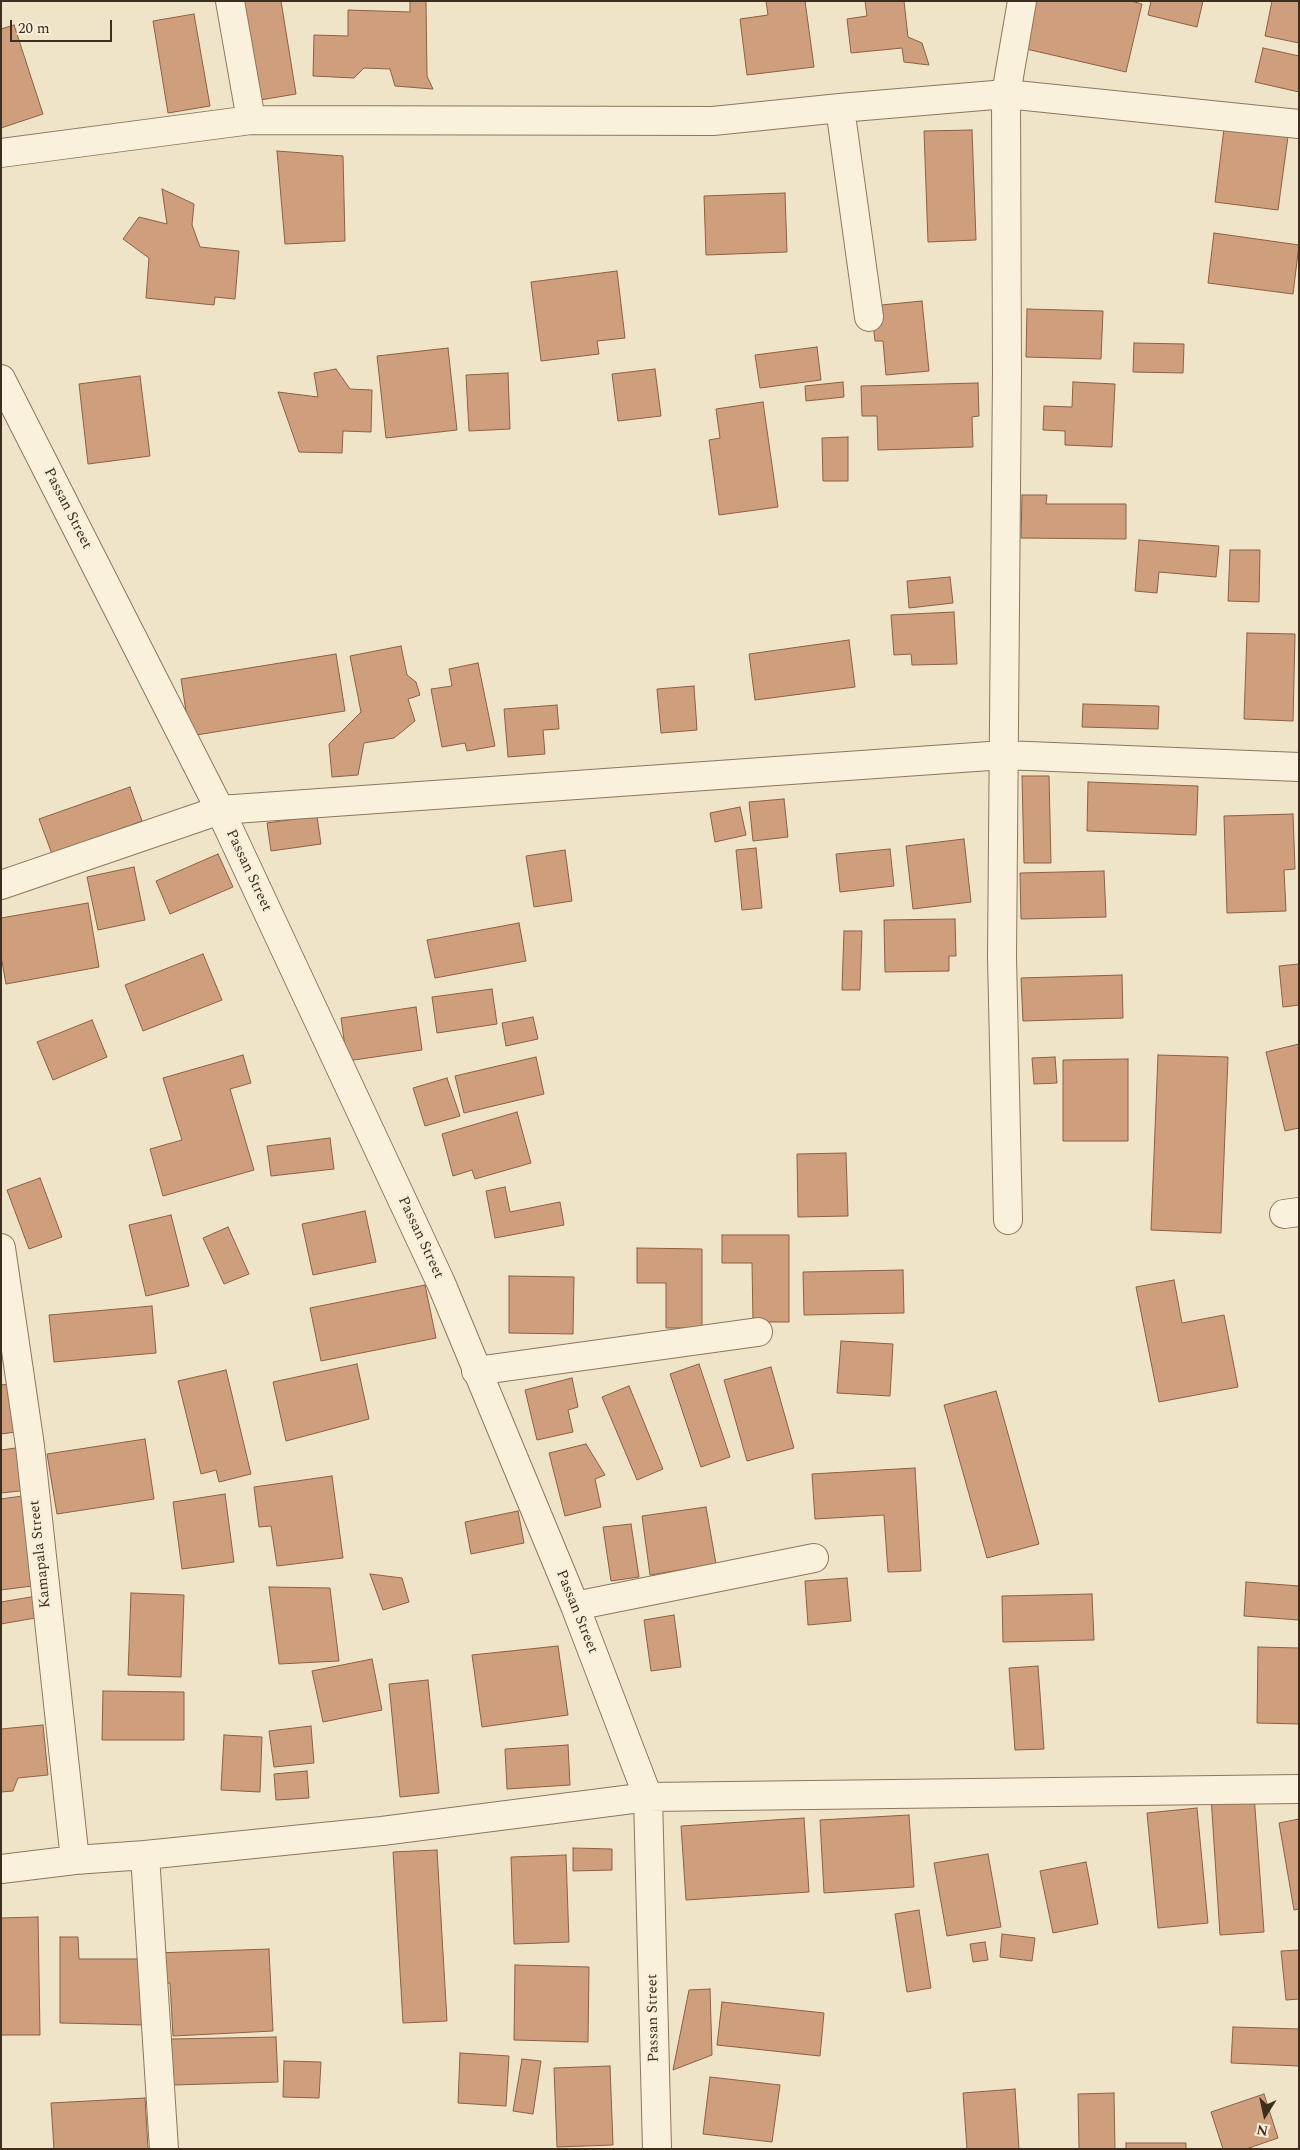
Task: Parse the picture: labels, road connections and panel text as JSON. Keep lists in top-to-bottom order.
{
  "streets": {
    "street": ["Passan Street", "Kamapala Street"]
  },
  "scale_bar": "20 m",
  "north": "bottom"
}
